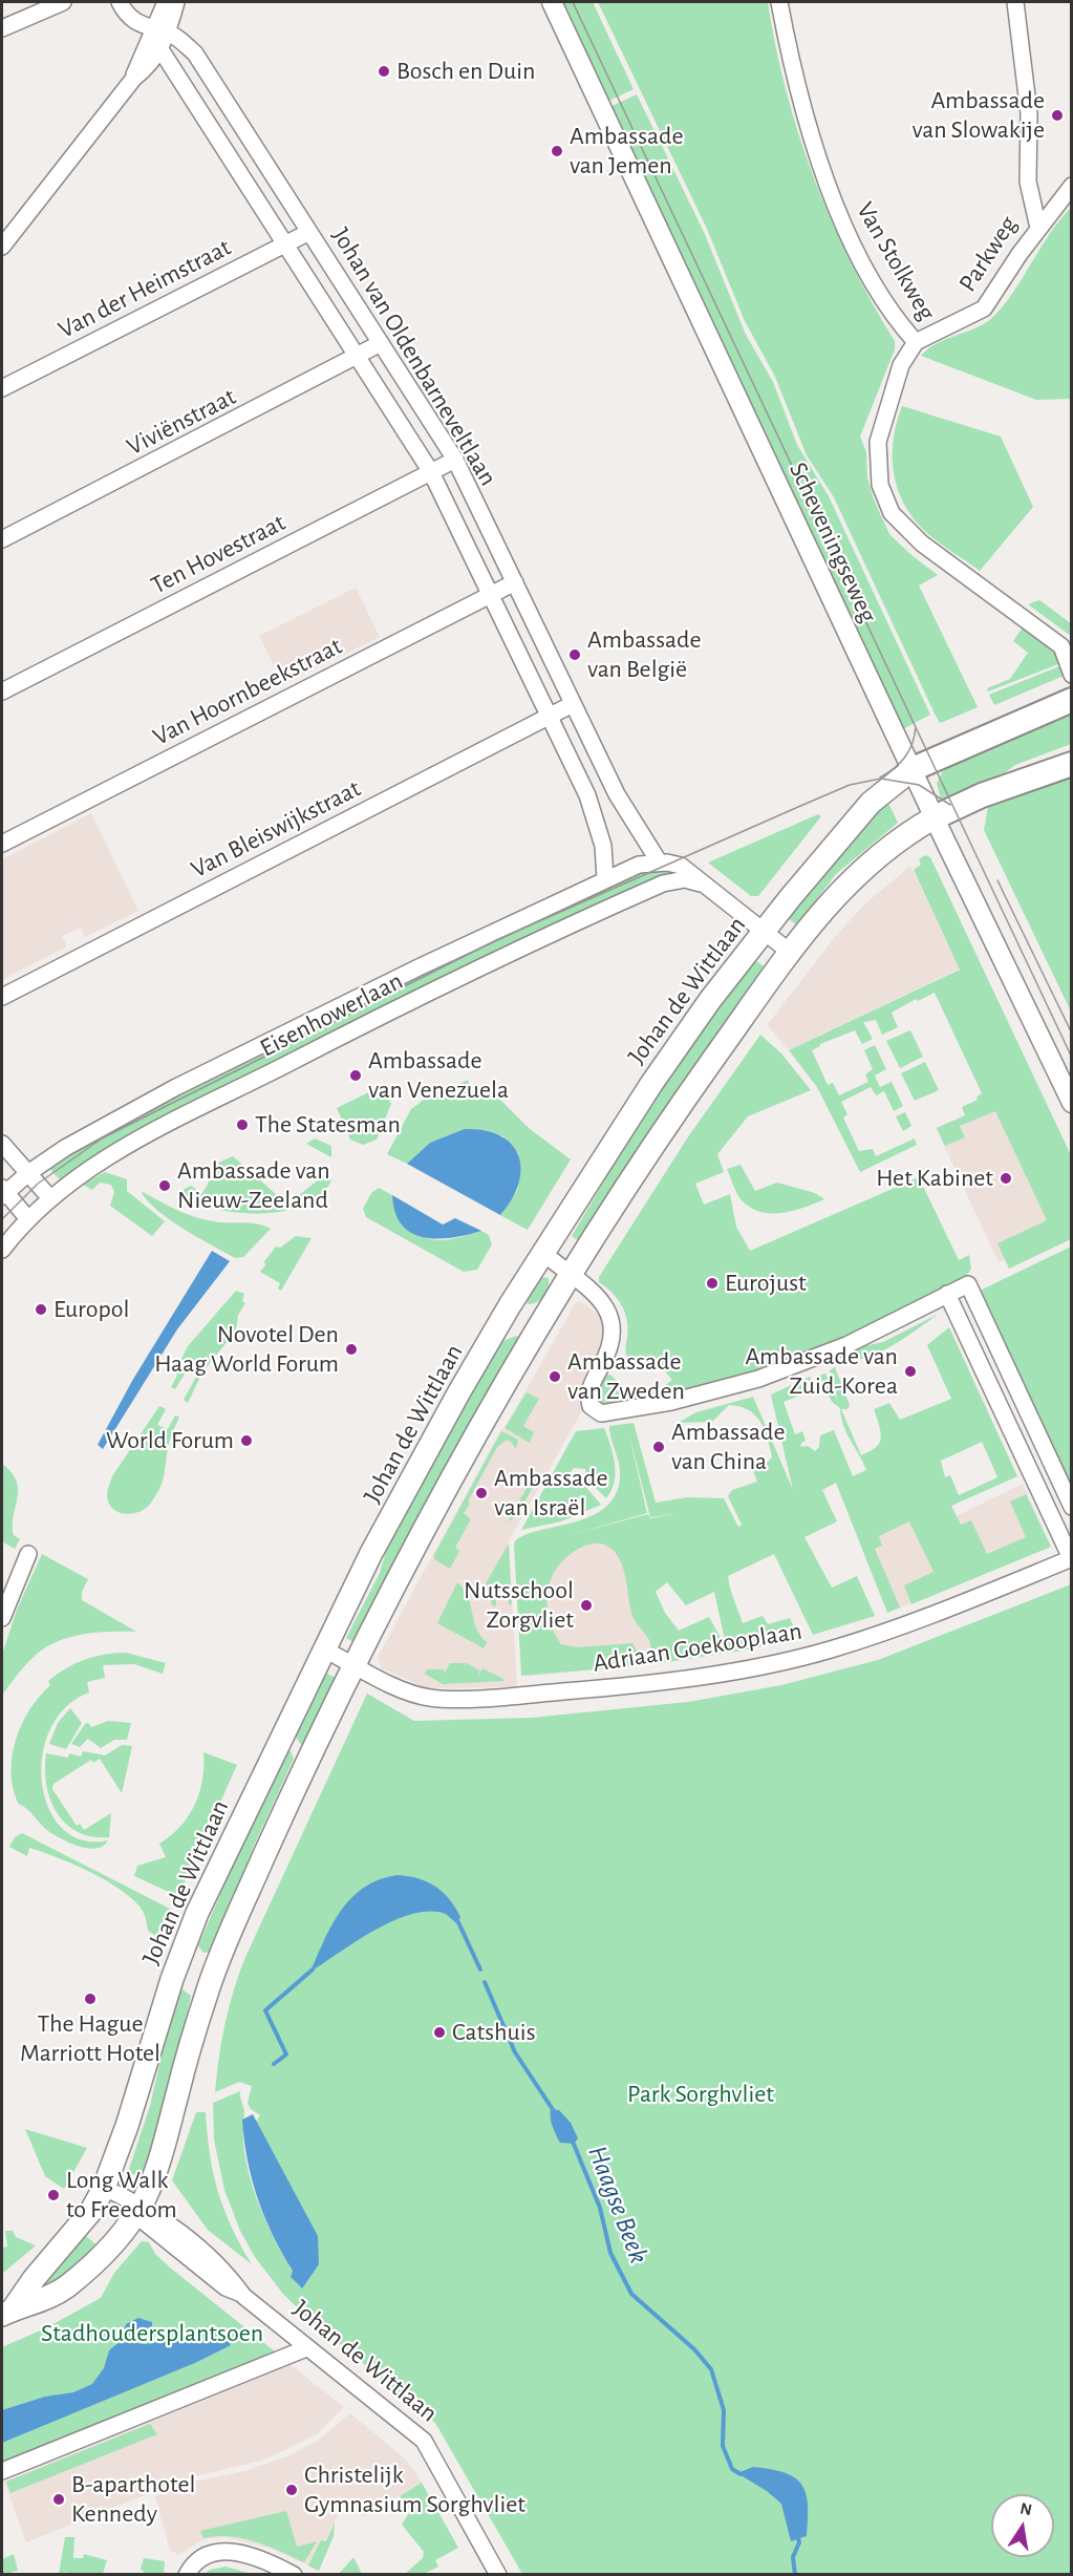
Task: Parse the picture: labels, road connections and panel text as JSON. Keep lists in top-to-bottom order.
{
  "streets": {
    "main road": ["Johan de Wittlaan"],
    "street": [
      "Parkweg",
      "Van Stolkweg",
      "Van der Heimstraat",
      "Johan van Oldenbarneveltlaan",
      "Viviënstraat",
      "Scheveningseweg",
      "Ten Hovestraat",
      "Van Hoornbeekstraat",
      "Van Bleiswijkstraat",
      "Eisenhowerlaan",
      "Adriaan Goekooplaan"
    ]
  },
  "crossings": [
    ["Parkweg", "Van Stolkweg"],
    ["Van der Heimstraat", "Johan van Oldenbarneveltlaan"],
    ["Johan van Oldenbarneveltlaan", "Viviënstraat"],
    ["Johan van Oldenbarneveltlaan", "Ten Hovestraat"],
    ["Johan van Oldenbarneveltlaan", "Van Hoornbeekstraat"],
    ["Johan van Oldenbarneveltlaan", "Van Bleiswijkstraat"],
    ["Johan van Oldenbarneveltlaan", "Eisenhowerlaan"],
    ["Scheveningseweg", "Johan de Wittlaan"],
    ["Johan de Wittlaan", "Eisenhowerlaan"],
    ["Johan de Wittlaan", "Adriaan Goekooplaan"]
  ],
  "water": ["Haagse Beek"],
  "parks": ["Park Sorghvliet", "Stadhoudersplantsoen"],
  "places": [
    "Bosch en Duin",
    "Ambassade van Slowakije",
    "Ambassade van Jemen",
    "Ambassade van België",
    "Ambassade van Venezuela",
    "The Statesman",
    "Het Kabinet",
    "Ambassade van Nieuw-Zeeland",
    "Eurojust",
    "Europol",
    "Novotel Den Haag World Forum",
    "Ambassade van Zuid-Korea",
    "Ambassade van Zweden",
    "World Forum",
    "Ambassade van China",
    "Ambassade van Israël",
    "Nutsschool Zorgvliet",
    "The Hague Marriott Hotel",
    "Catshuis",
    "Long Walk to Freedom",
    "Christelijk Gymnasium Sorghvliet",
    "B-aparthotel Kennedy"
  ],
  "north": "top"
}
